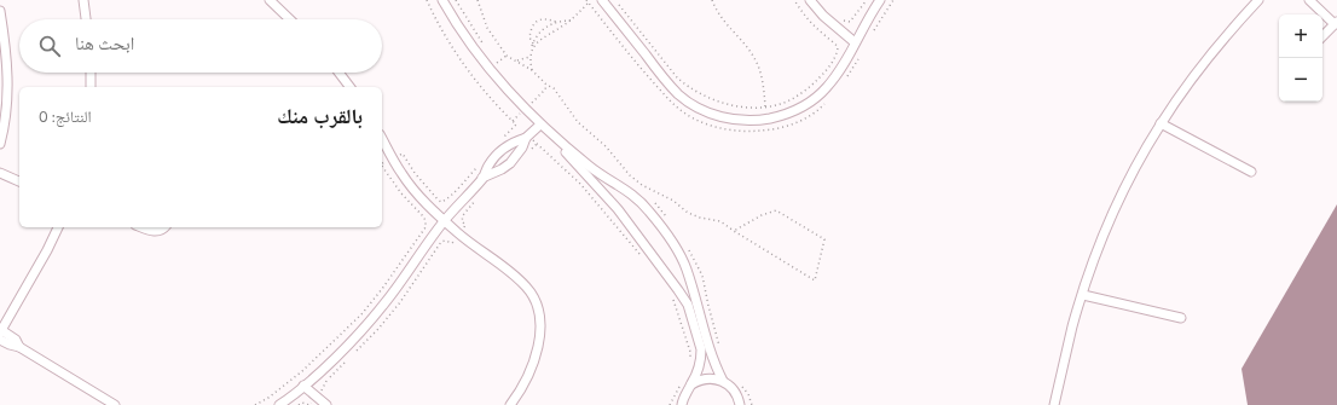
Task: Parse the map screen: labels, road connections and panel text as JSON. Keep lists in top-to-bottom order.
{
  "page": {
    "map_buttons": ["+", "−"],
    "search": "ابحث هنا",
    "heading": ["بالقرب منك", "النتائج: 0"]
  }
}
